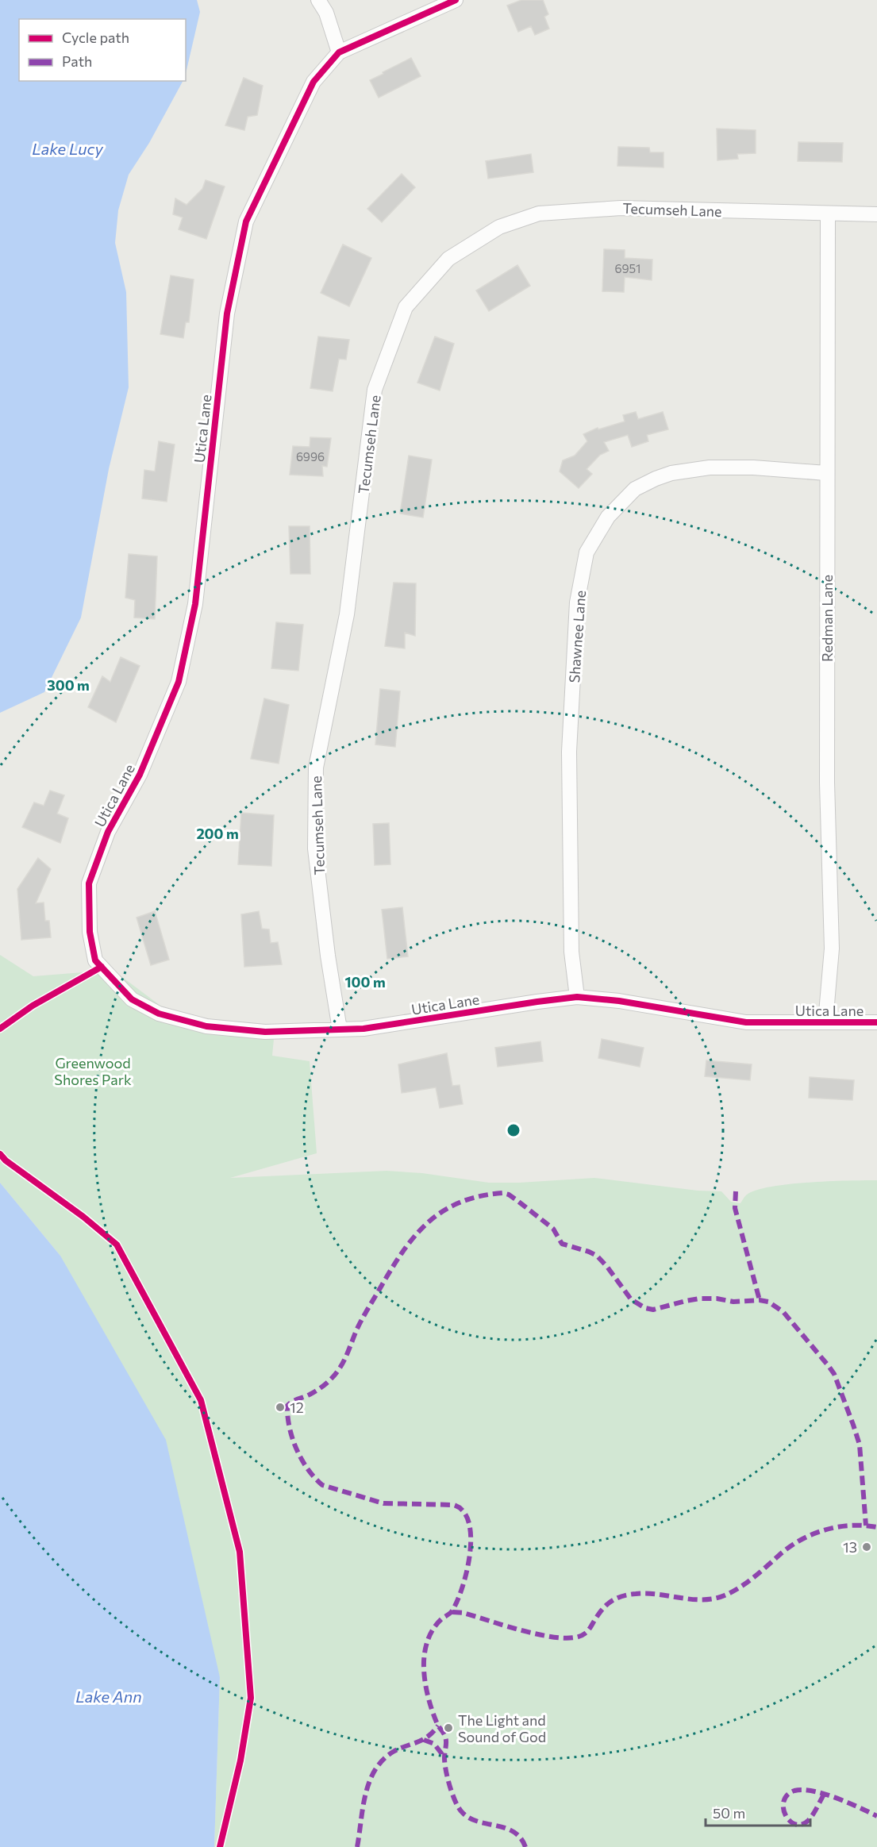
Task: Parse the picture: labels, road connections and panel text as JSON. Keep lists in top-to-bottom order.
{
  "streets": {
    "street": [
      "Tecumseh Lane",
      "Utica Lane",
      "Redman Lane",
      "Shawnee Lane"
    ]
  },
  "crossings": [
    ["Tecumseh Lane", "Utica Lane"],
    ["Tecumseh Lane", "Redman Lane"],
    ["Utica Lane", "Redman Lane"],
    ["Utica Lane", "Shawnee Lane"],
    ["Redman Lane", "Shawnee Lane"]
  ],
  "water": ["Lake Lucy", "Lake Ann"],
  "parks": ["Greenwood Shores Park"],
  "places": ["12", "13", "The Light and Sound of God"],
  "house_numbers": ["6951", "6996"],
  "legend": ["Cycle path", "Path"],
  "scale_bar": "50 m",
  "rings": ["300 m", "200 m", "100 m"]
}
